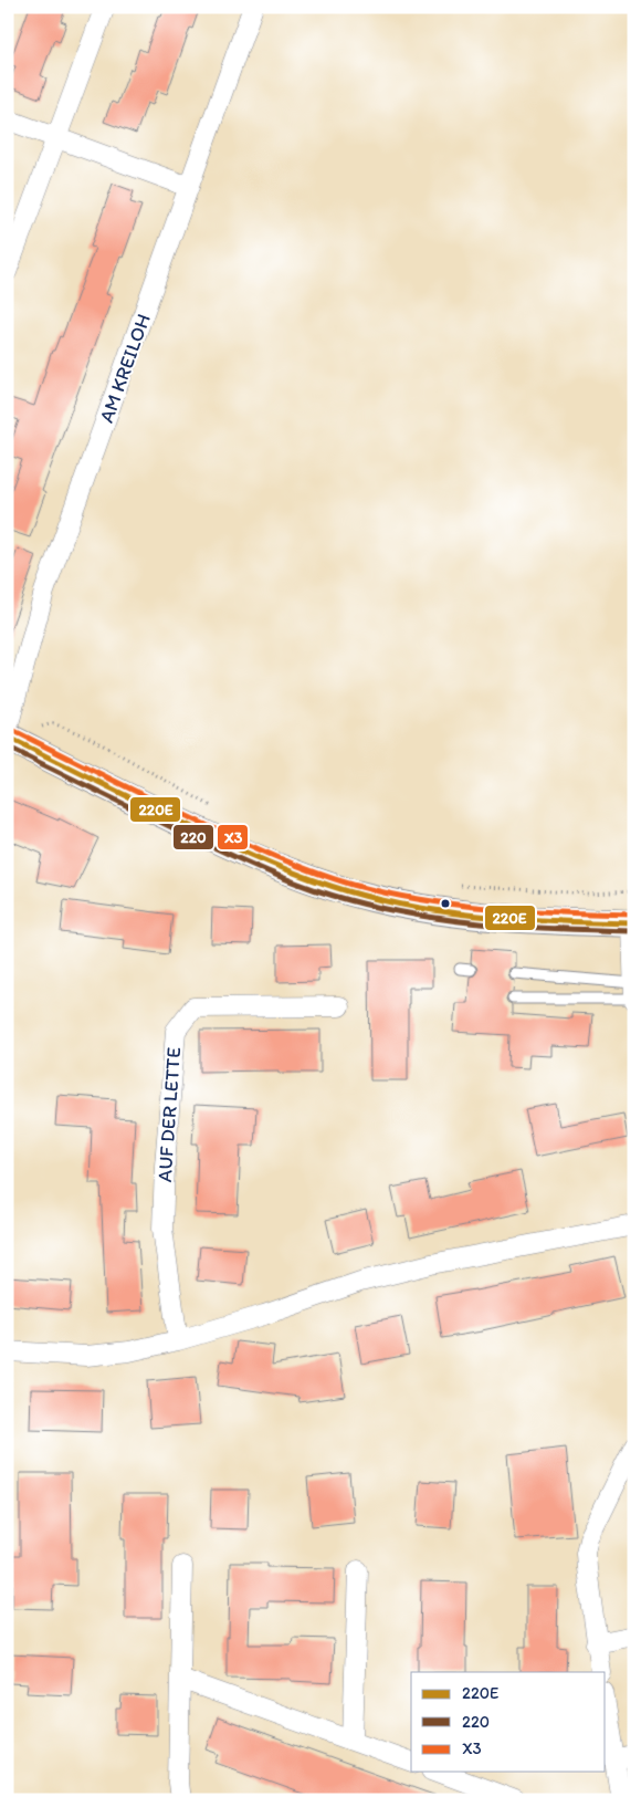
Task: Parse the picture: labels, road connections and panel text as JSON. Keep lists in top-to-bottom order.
{
  "streets": {
    "street": ["AM KREILOH", "AUF DER LETTE"]
  },
  "lines": ["transit line X3", "transit line 220E", "transit line 220"],
  "legend": ["220E", "220", "X3"]
}
